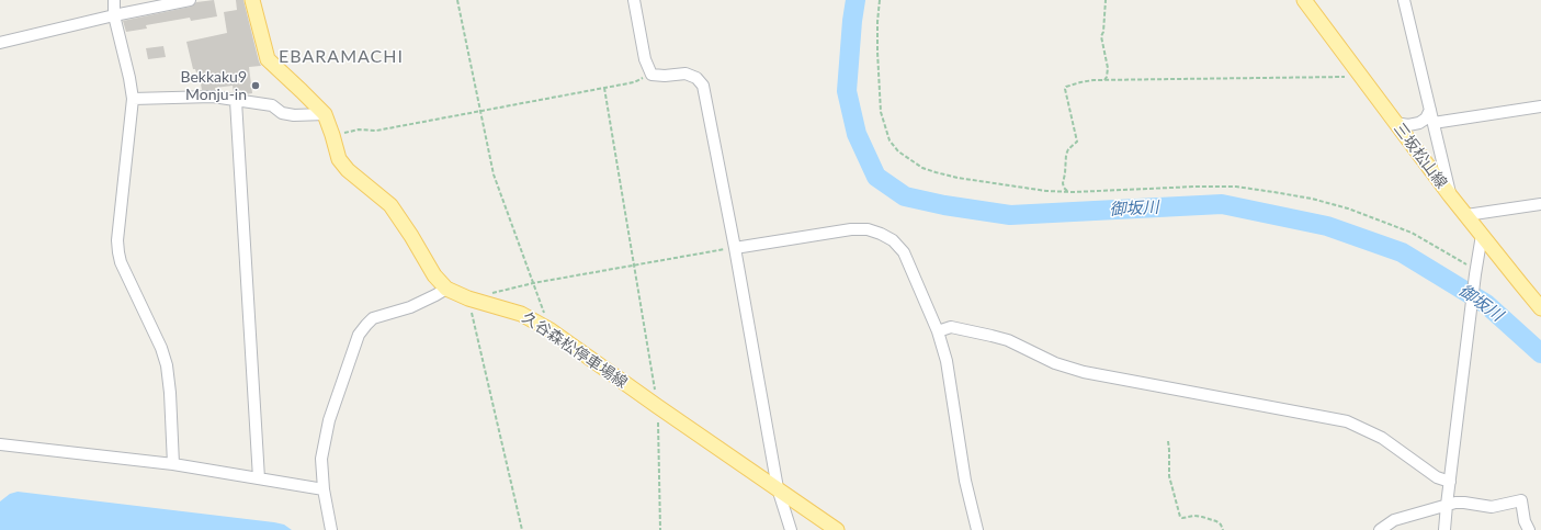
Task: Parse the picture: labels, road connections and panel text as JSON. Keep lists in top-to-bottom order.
{
  "streets": {
    "main road": ["三坂松山線", "久谷森松停車場線"]
  },
  "districts": ["EBARAMACHI"],
  "water": ["御坂川"],
  "places": ["Bekkaku9 Monju-in"]
}
